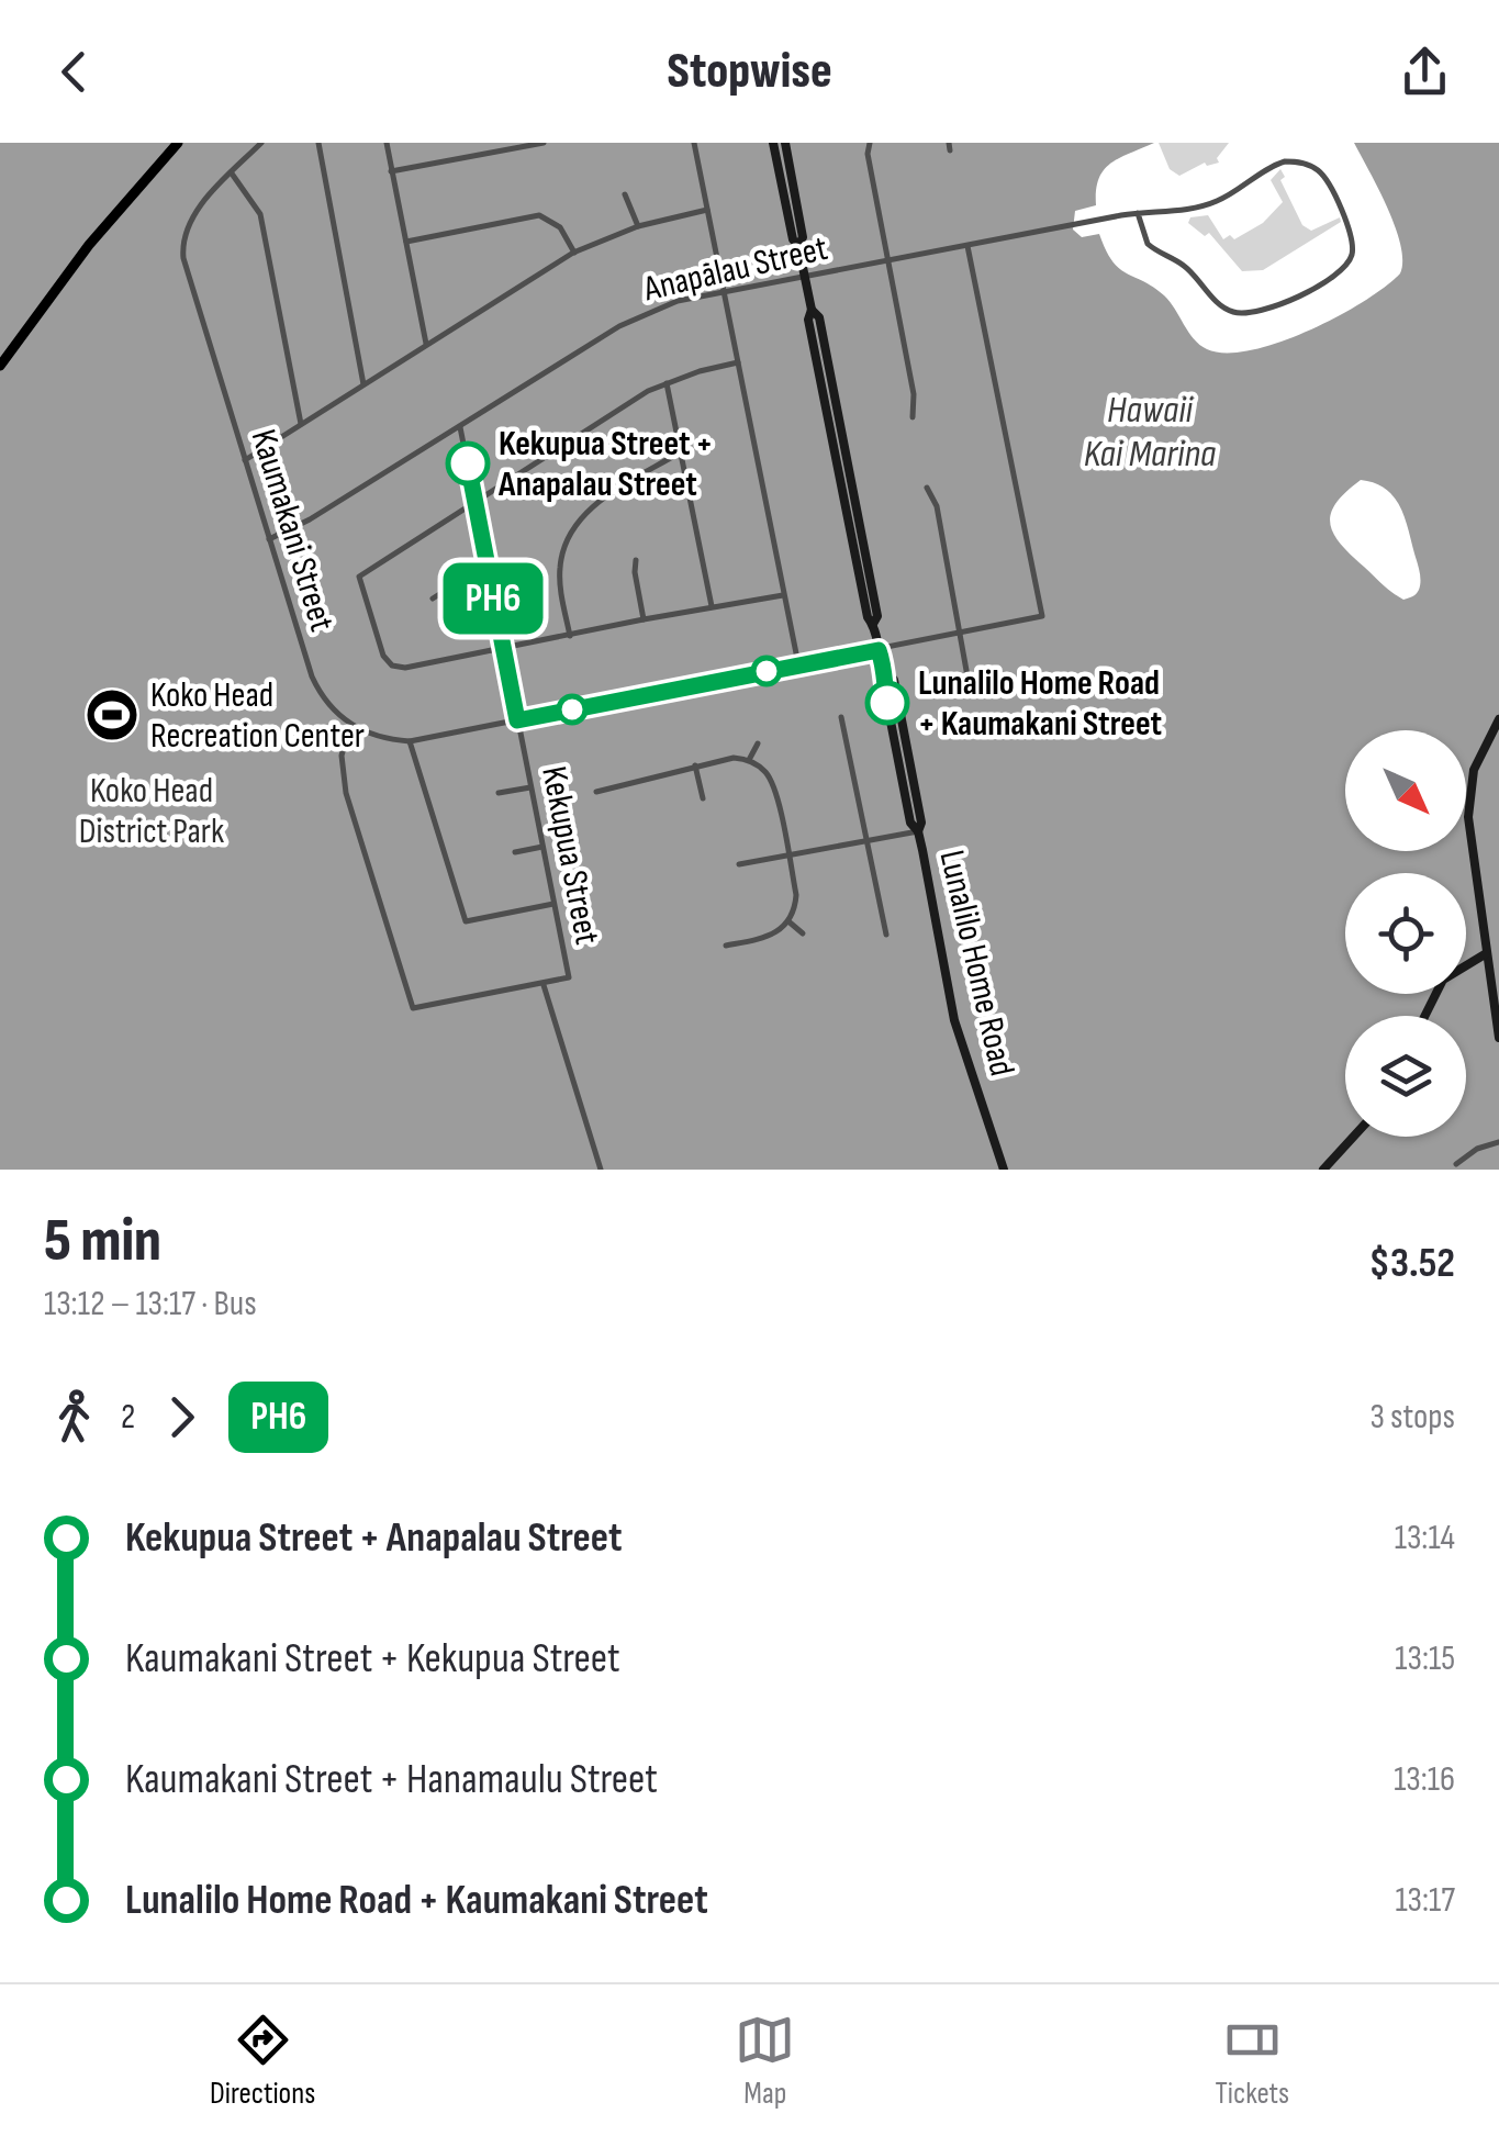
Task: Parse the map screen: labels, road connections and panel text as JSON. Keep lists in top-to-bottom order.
{
  "streets": {
    "main road": ["Lunalilo Home Road"],
    "street": ["Anapālau Street", "Kaumakani Street", "Kekupua Street"]
  },
  "crossings": [
    ["Anapālau Street", "Kaumakani Street"],
    ["Anapālau Street", "Kekupua Street"],
    ["Anapālau Street", "Lunalilo Home Road"],
    ["Kaumakani Street", "Kekupua Street"]
  ],
  "water": ["Hawaii Kai Marina"],
  "parks": ["Koko Head District Park"],
  "places": {
    "other": ["Kekupua Street + Anapalau Street", "Lunalilo Home Road + Kaumakani Street"],
    "sports": ["Koko Head Recreation Center"]
  },
  "lines": ["bus line PH6"],
  "north": "bottom right",
  "page": {
    "header": "Stopwise",
    "on_map": "PH6",
    "heading": ["5 min", "13:12 – 13:17 · Bus", "$3.52"],
    "legs": ["2", "PH6", "3 stops"],
    "list": [
      {
        "name": "Kekupua Street + Anapalau Street",
        "value": "13:14"
      },
      {
        "name": "Kaumakani Street + Kekupua Street",
        "value": "13:15"
      },
      {
        "name": "Kaumakani Street + Hanamaulu Street",
        "value": "13:16"
      },
      {
        "name": "Lunalilo Home Road + Kaumakani Street",
        "value": "13:17"
      }
    ],
    "tabs": ["Directions", "Map", "Tickets"]
  }
}
